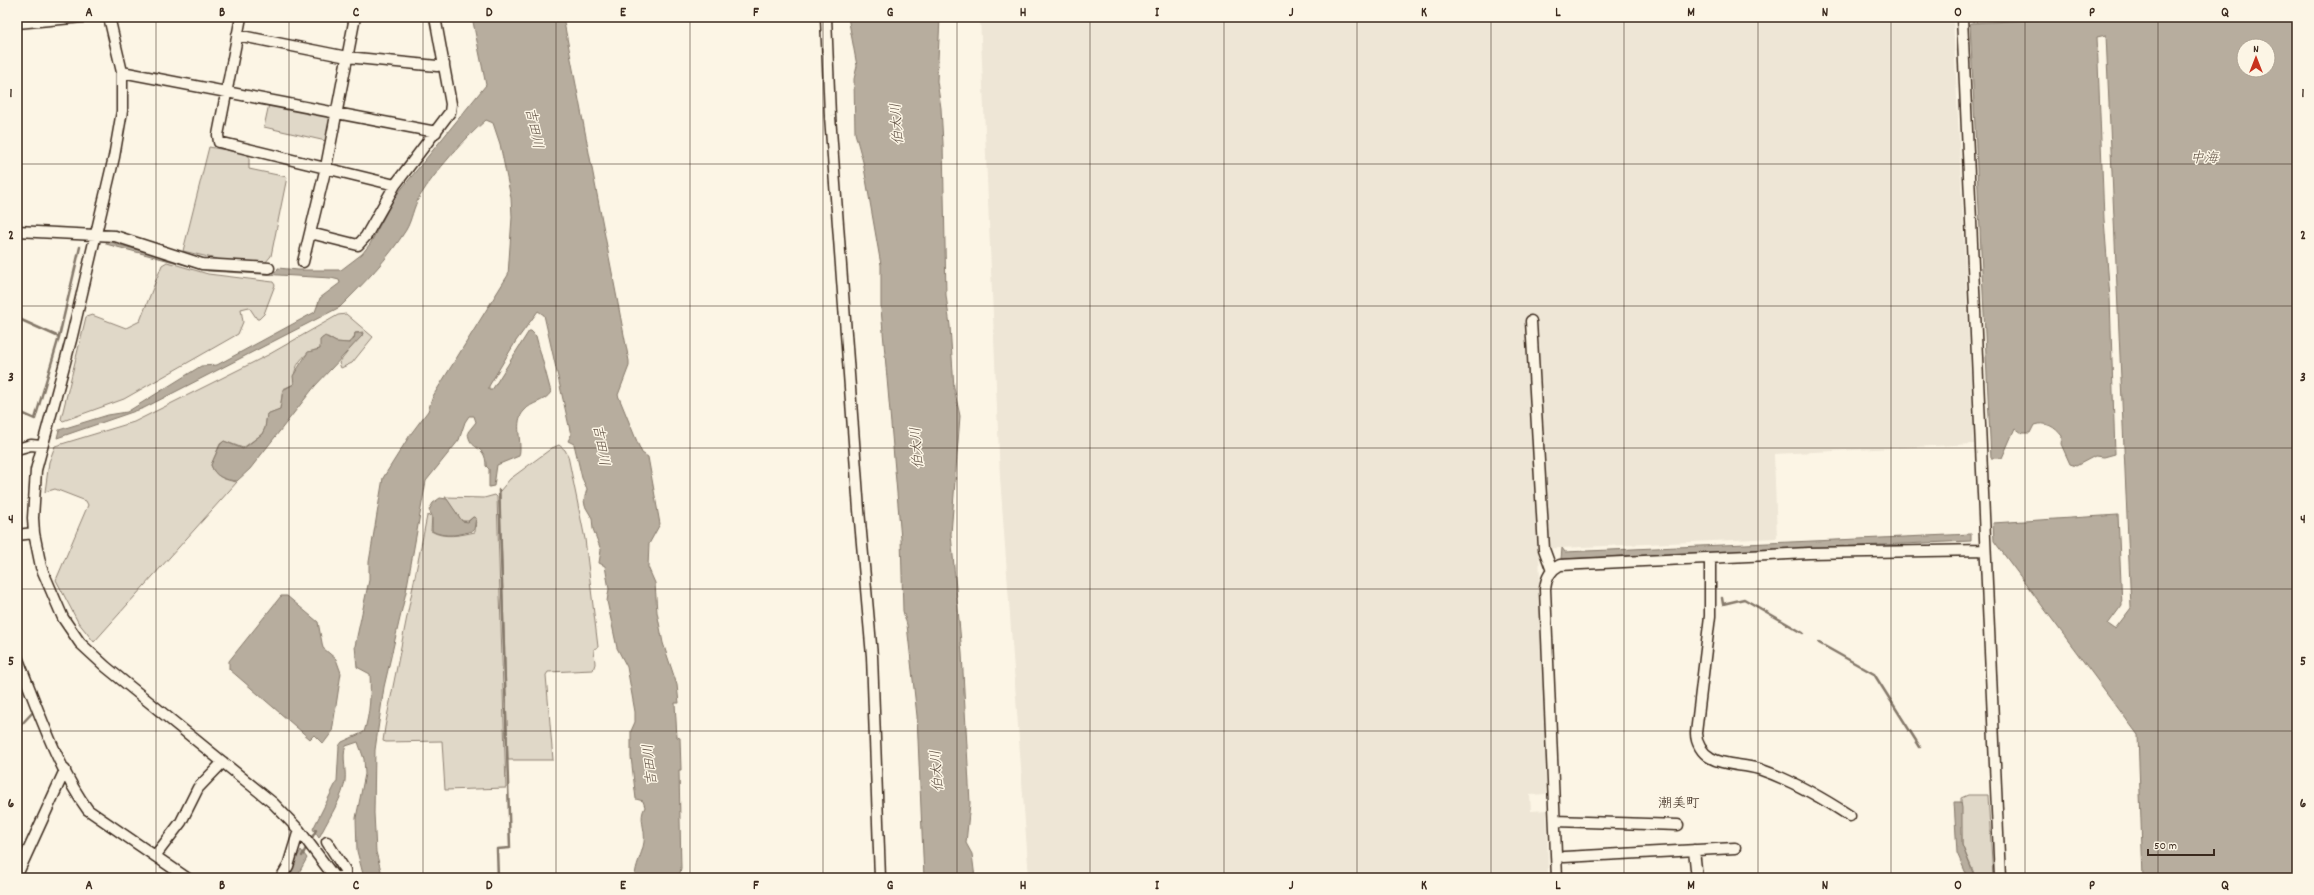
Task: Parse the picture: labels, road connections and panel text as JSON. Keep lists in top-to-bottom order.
{
  "districts": ["潮美町"],
  "water": ["伯太川", "吉田川", "中海"],
  "scale_bar": "50 m",
  "north": "top",
  "grid": {
    "columns": [
      "A",
      "B",
      "C",
      "D",
      "E",
      "F",
      "G",
      "H",
      "I",
      "J",
      "K",
      "L",
      "M",
      "N",
      "O",
      "P",
      "Q"
    ],
    "rows": [
      "1",
      "2",
      "3",
      "4",
      "5",
      "6"
    ]
  }
}
